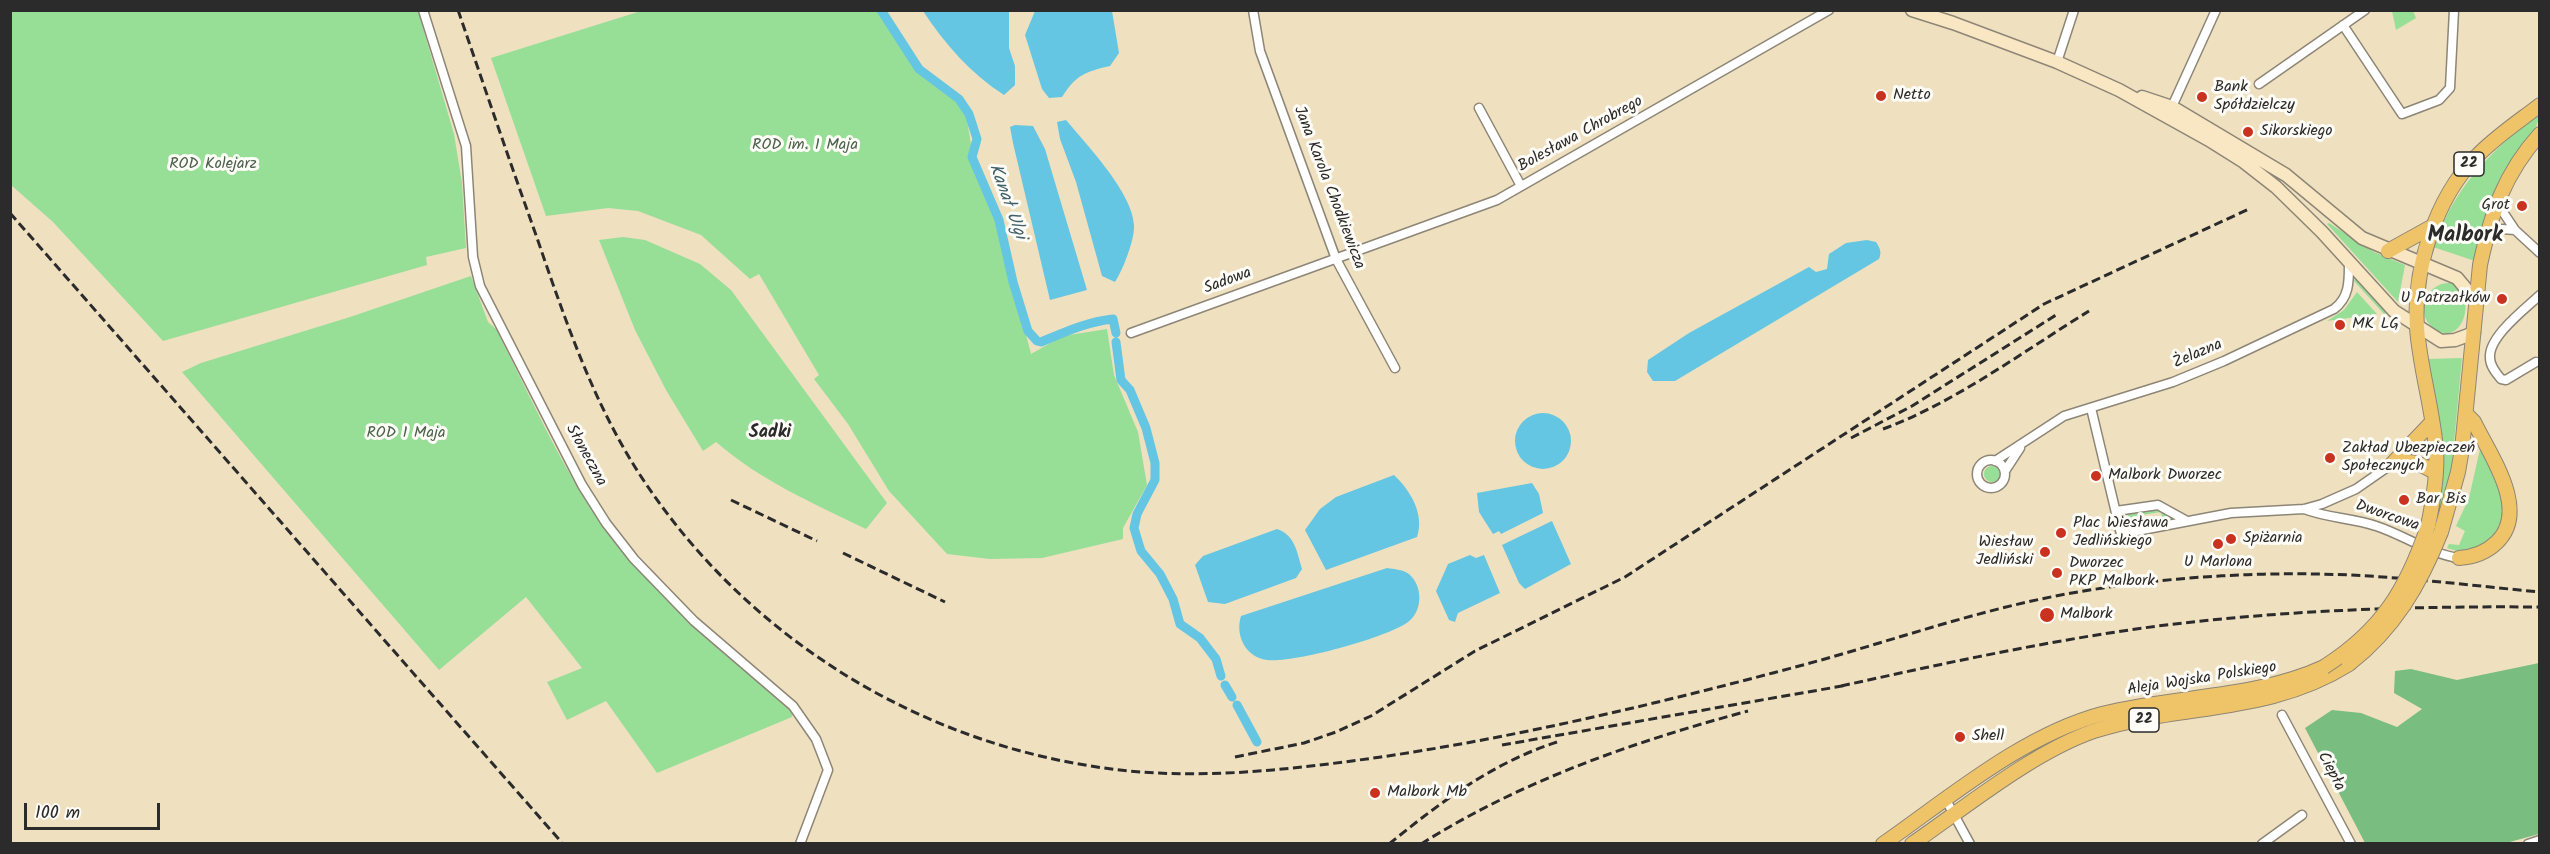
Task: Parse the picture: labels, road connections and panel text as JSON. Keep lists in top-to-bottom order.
{
  "streets": {
    "main road": ["22", "Aleja Wojska Polskiego"],
    "street": [
      "Bolesława Chrobrego",
      "Jana Karola Chodkiewicza",
      "Sadowa",
      "Żelazna",
      "Słoneczna",
      "Dworcowa",
      "Ciepła"
    ]
  },
  "crossings": [
    ["Bolesława Chrobrego", "Jana Karola Chodkiewicza"],
    ["Bolesława Chrobrego", "Sadowa"],
    ["22", "Aleja Wojska Polskiego"],
    ["Jana Karola Chodkiewicza", "Sadowa"],
    ["Żelazna", "Dworcowa"]
  ],
  "districts": ["Malbork", "Sadki"],
  "water": ["Kanał Ulgi"],
  "parks": ["ROD im. 1 Maja", "ROD Kolejarz", "ROD 1 Maja"],
  "places": [
    "Netto",
    "Bank Spółdzielczy",
    "Sikorskiego",
    "Grot",
    "U Patrzałków",
    "MK LG",
    "Zakład Ubezpieczeń Społecznych",
    "Malbork Dworzec",
    "Bar Bis",
    "Plac Wiesława Jedlińskiego",
    "Spiżarnia",
    "U Marlona",
    "Wiesław Jedliński",
    "Dworzec PKP Malbork",
    "Malbork",
    "Shell",
    "Malbork Mb"
  ],
  "scale_bar": "100 m"
}
